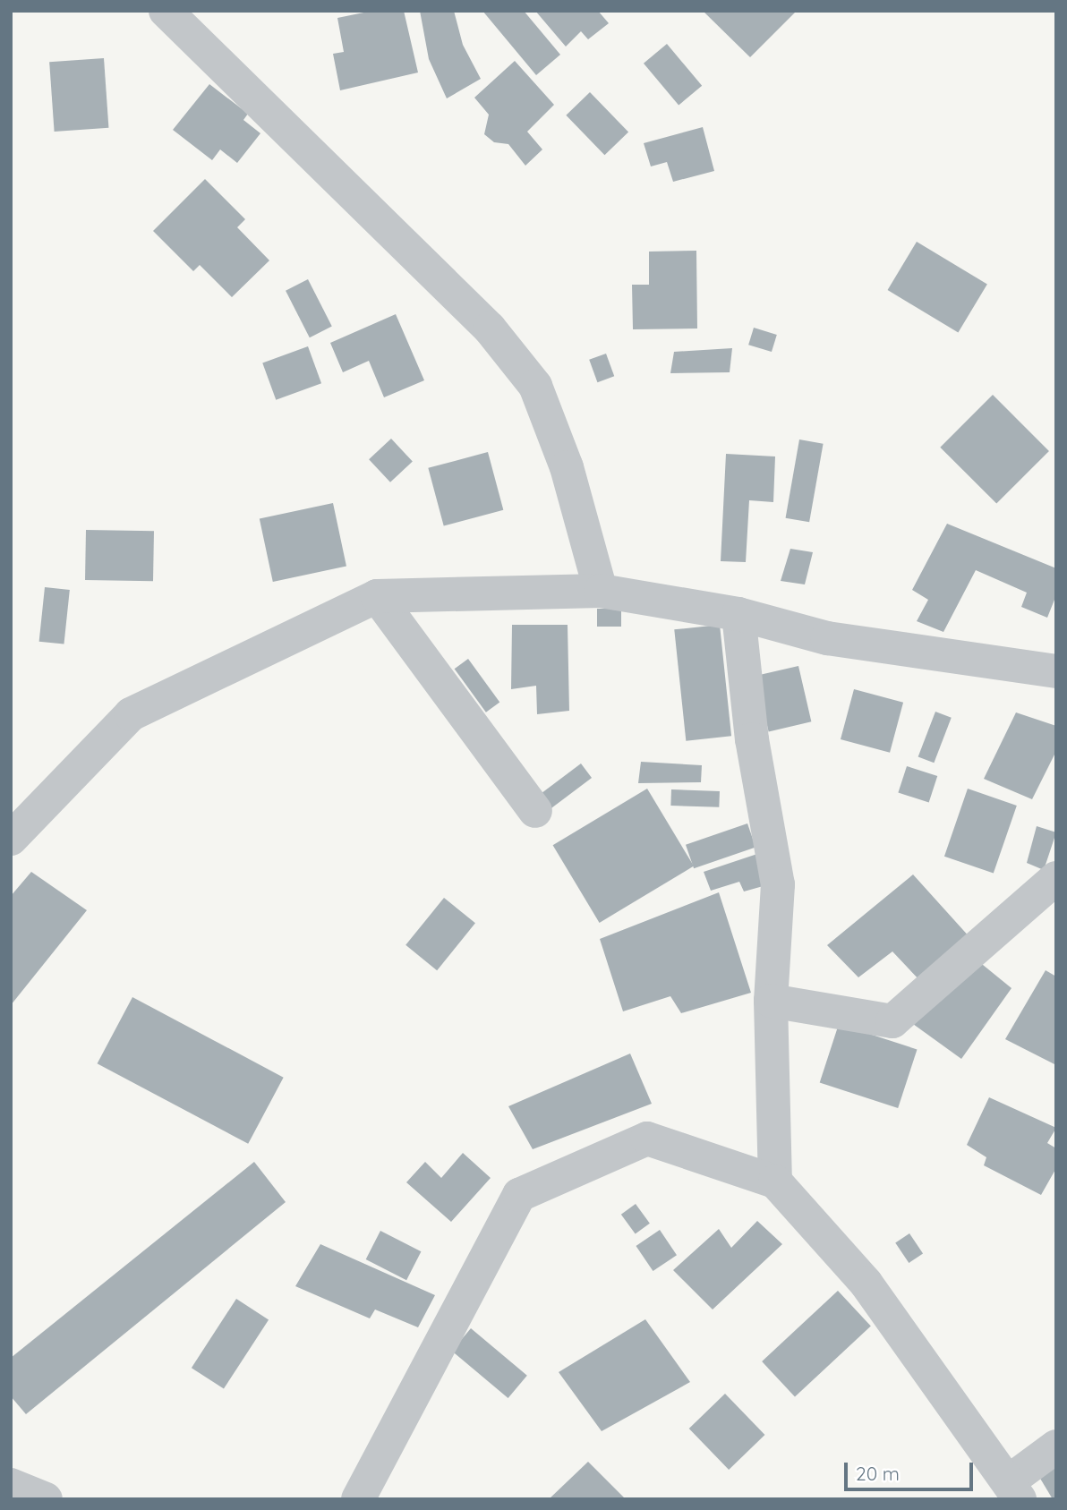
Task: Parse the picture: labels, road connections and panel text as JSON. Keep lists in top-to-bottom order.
{
  "scale_bar": "20 m"
}
